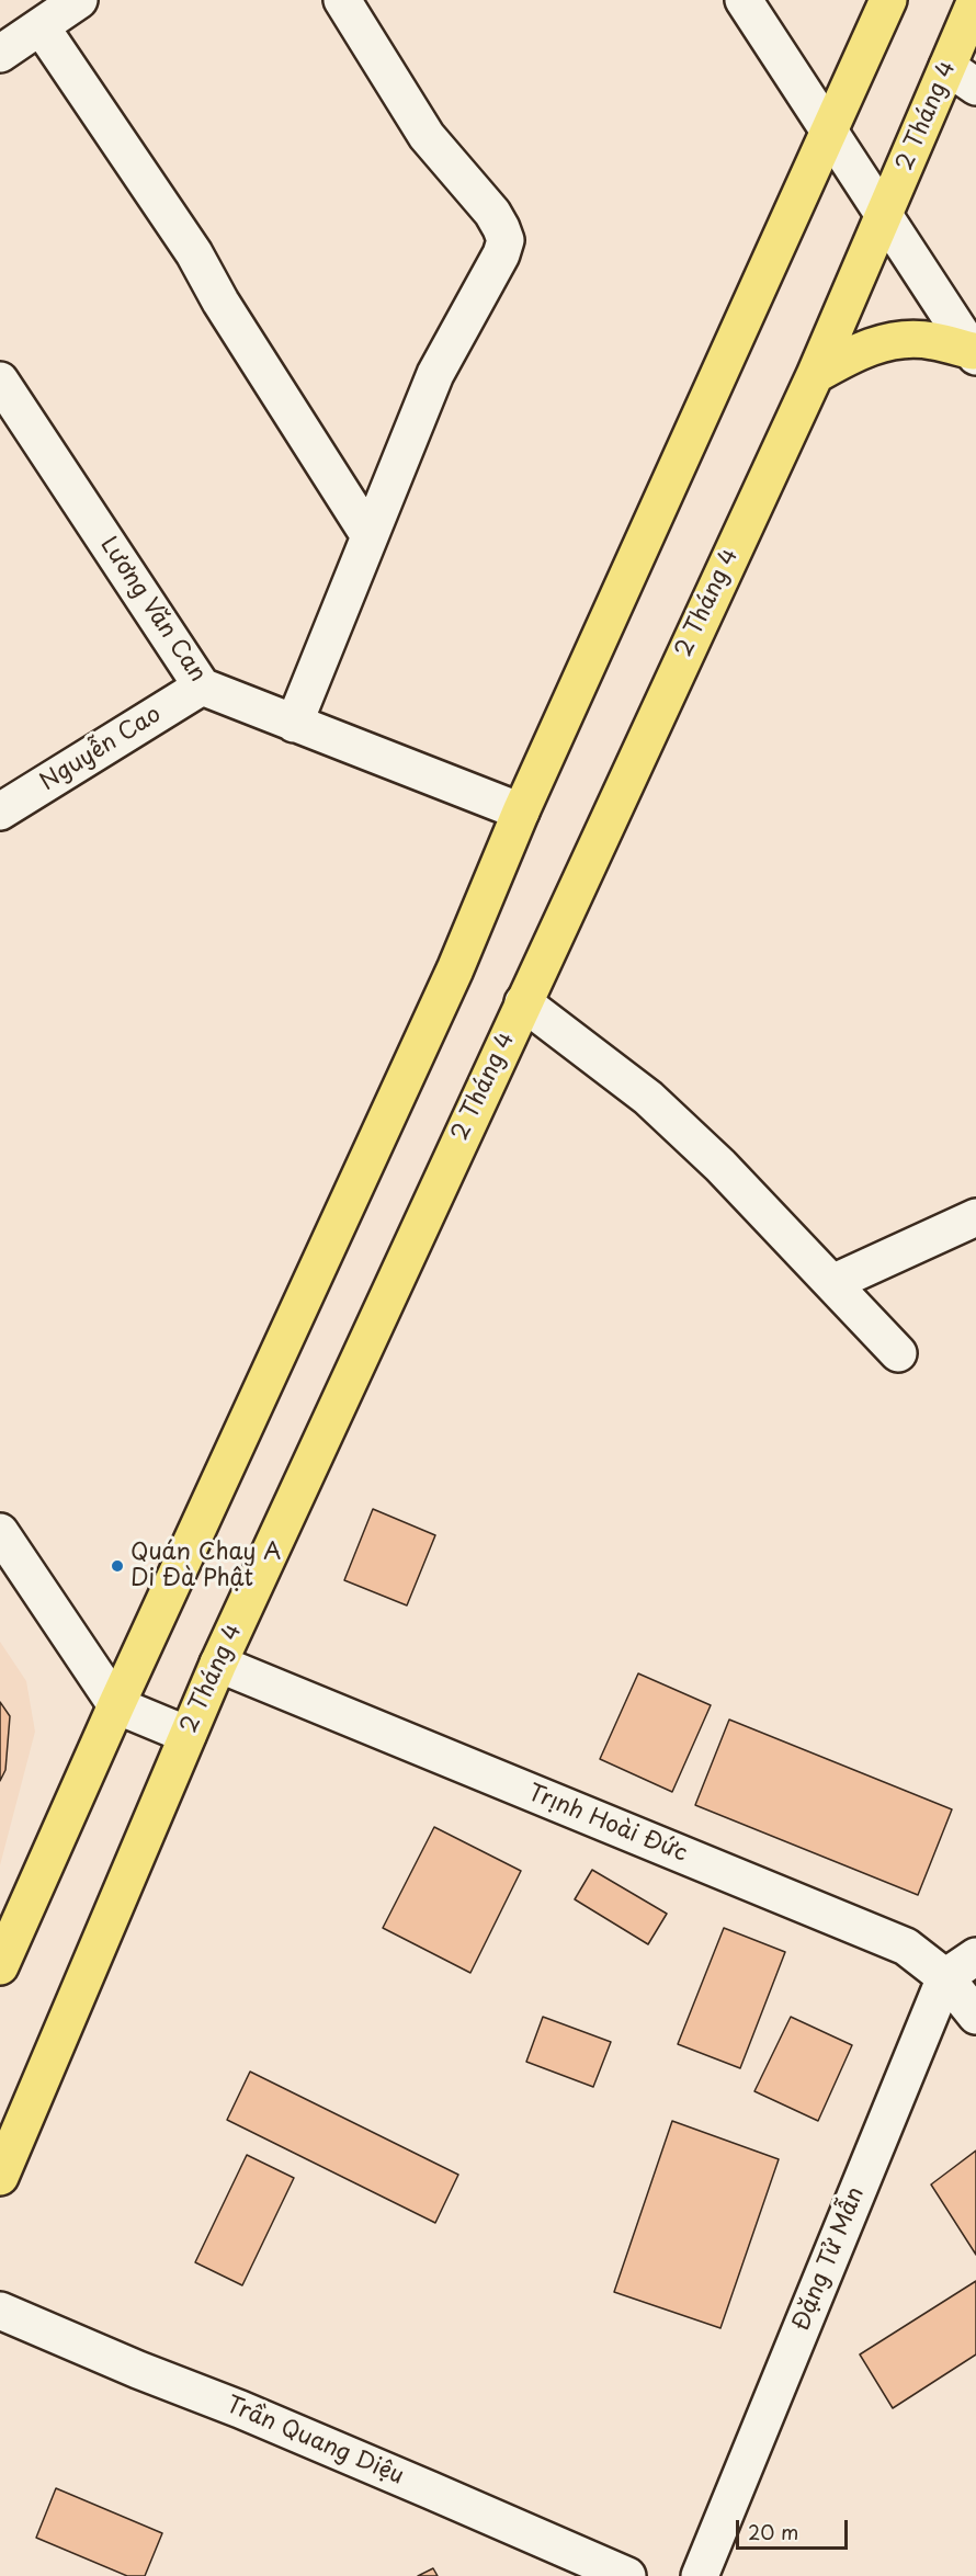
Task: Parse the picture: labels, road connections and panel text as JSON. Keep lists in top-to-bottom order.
{
  "streets": {
    "main road": ["2 Tháng 4"],
    "street": [
      "Lương Văn Can",
      "Nguyễn Cao",
      "Trịnh Hoài Đức",
      "Đặng Tử Mẫn",
      "Trần Quang Diệu"
    ]
  },
  "crossings": [
    ["2 Tháng 4", "Trịnh Hoài Đức"],
    ["Lương Văn Can", "Nguyễn Cao"],
    ["Trịnh Hoài Đức", "Đặng Tử Mẫn"]
  ],
  "places": ["Quán Chay A Di Đà Phật"],
  "scale_bar": "20 m"
}
